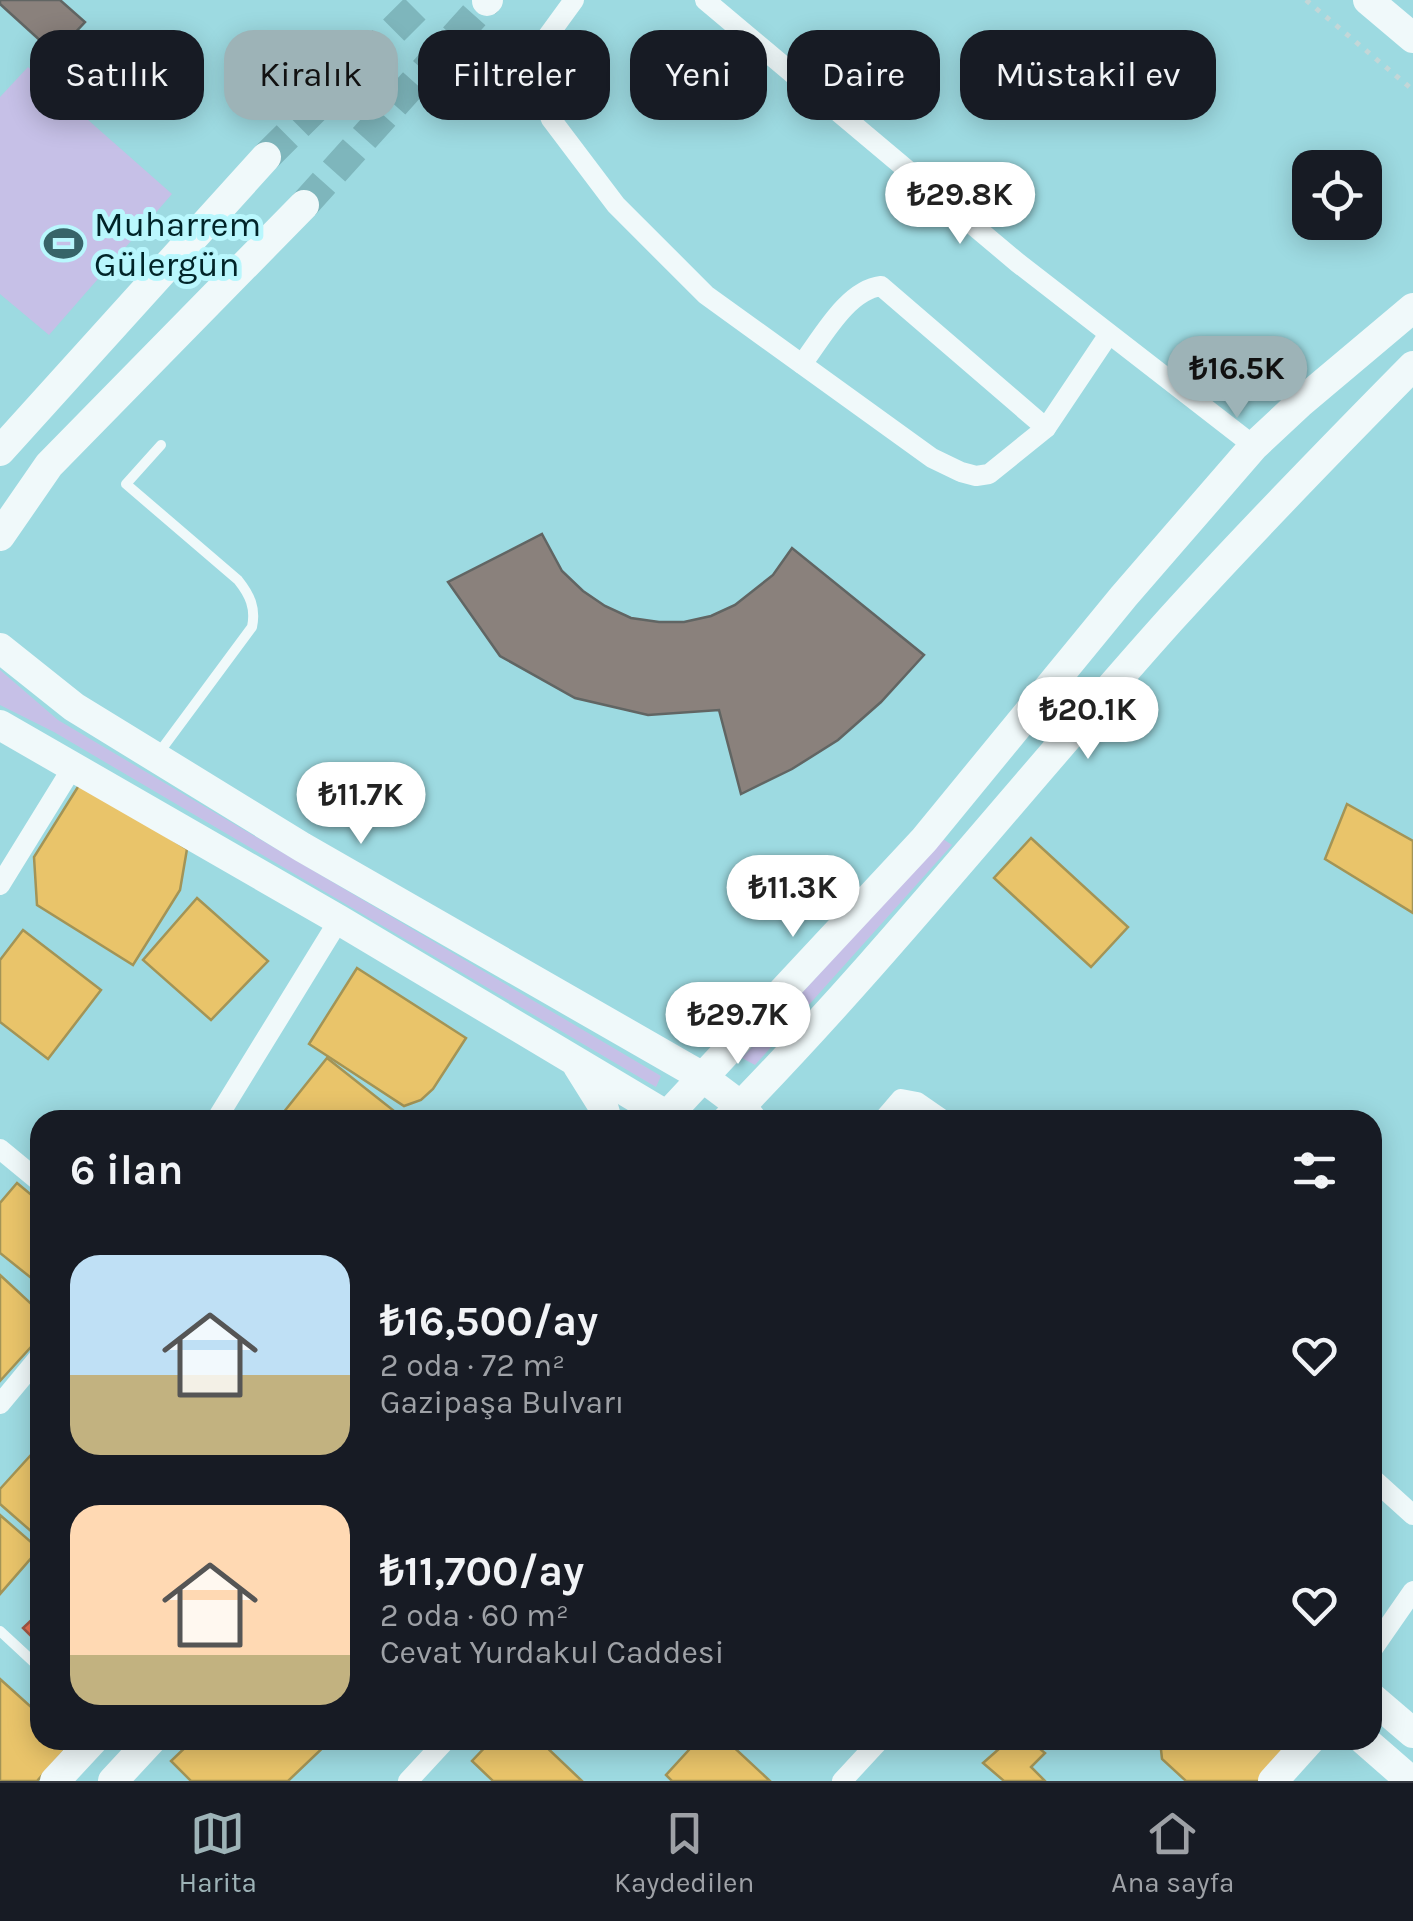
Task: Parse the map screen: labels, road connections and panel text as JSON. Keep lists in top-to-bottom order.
{
  "places": {
    "sports": ["Muharrem Gülergün"]
  },
  "page": {
    "chip": [
      "Satılık",
      "Kiralık",
      "Filtreler",
      "Yeni",
      "Daire",
      "Müstakil ev"
    ],
    "price": [
      "₺29.8K",
      "₺16.5K",
      "₺20.1K",
      "₺11.7K",
      "₺11.3K",
      "₺29.7K"
    ],
    "heading": "6 ilan",
    "list": [
      {
        "name": "₺16,500/ay",
        "note": "2 oda · 72 m² · Gazipaşa Bulvarı"
      },
      {
        "name": "₺11,700/ay",
        "note": "2 oda · 60 m² · Cevat Yurdakul Caddesi"
      }
    ],
    "tabs": ["Harita", "Kaydedilen", "Ana sayfa"]
  }
}
